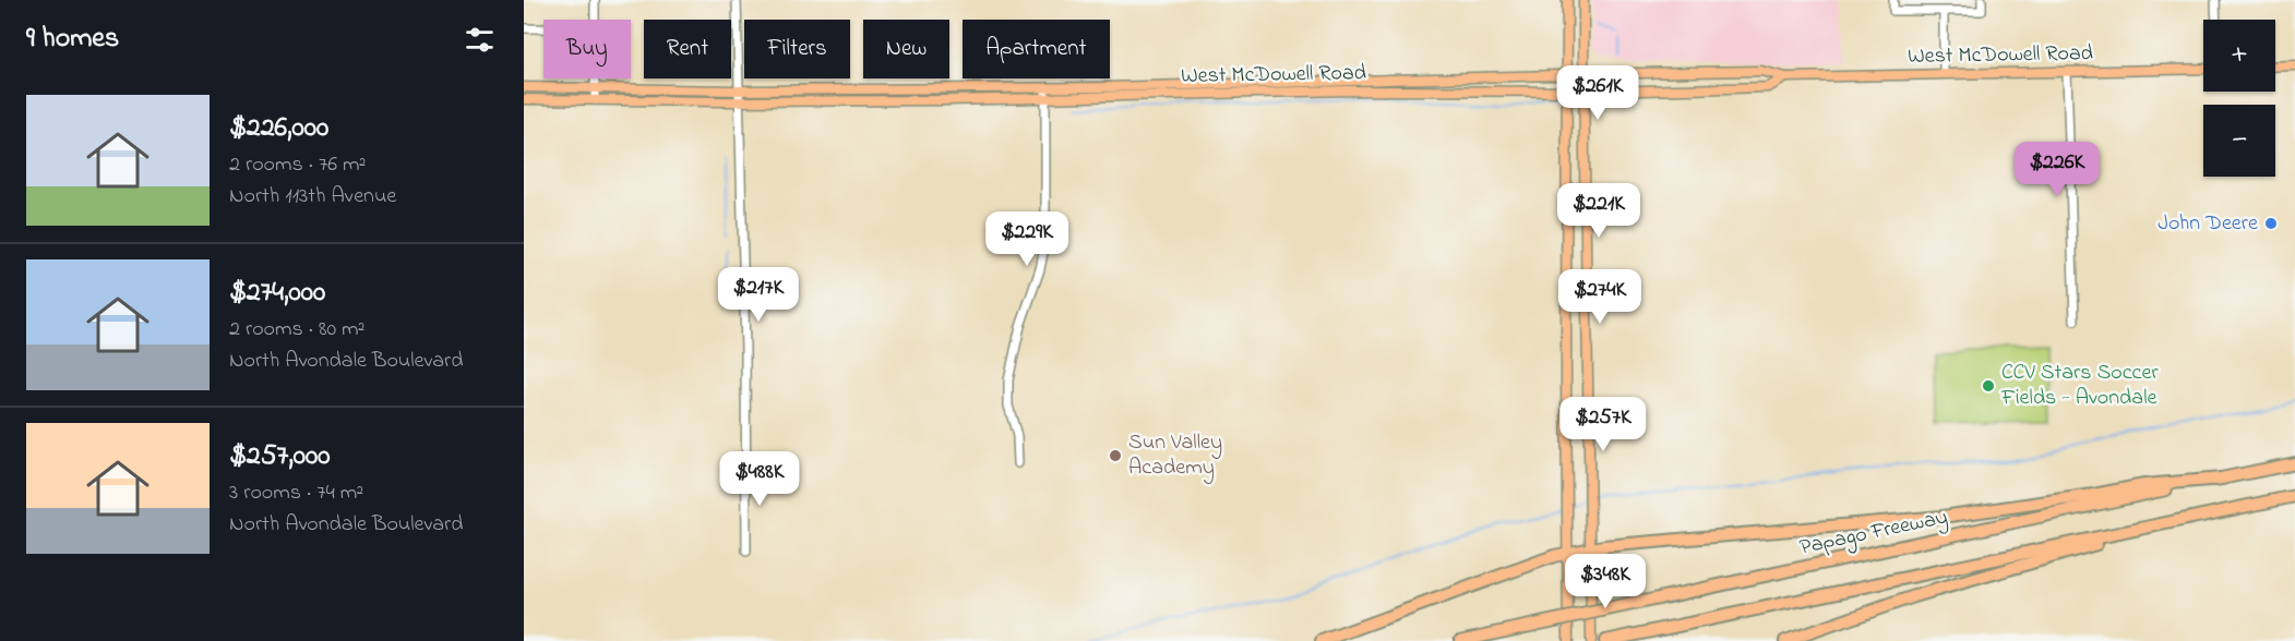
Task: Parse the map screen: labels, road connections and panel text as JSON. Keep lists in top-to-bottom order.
{
  "streets": {
    "highway": ["Papago Freeway"],
    "main road": ["West McDowell Road"]
  },
  "places": ["John Deere", "CCV Stars Soccer Fields - Avondale", "Sun Valley Academy"],
  "page": {
    "heading": "9 homes",
    "map_buttons": ["+", "−"],
    "chip": [
      "Buy",
      "Rent",
      "Filters",
      "New",
      "Apartment"
    ],
    "price": [
      "$261K",
      "$226K",
      "$221K",
      "$229K",
      "$217K",
      "$274K",
      "$257K",
      "$488K",
      "$348K"
    ],
    "list": [
      {
        "name": "$226,000",
        "note": "2 rooms · 76 m² · North 113th Avenue"
      },
      {
        "name": "$274,000",
        "note": "2 rooms · 80 m² · North Avondale Boulevard"
      },
      {
        "name": "$257,000",
        "note": "3 rooms · 74 m² · North Avondale Boulevard"
      }
    ]
  }
}
